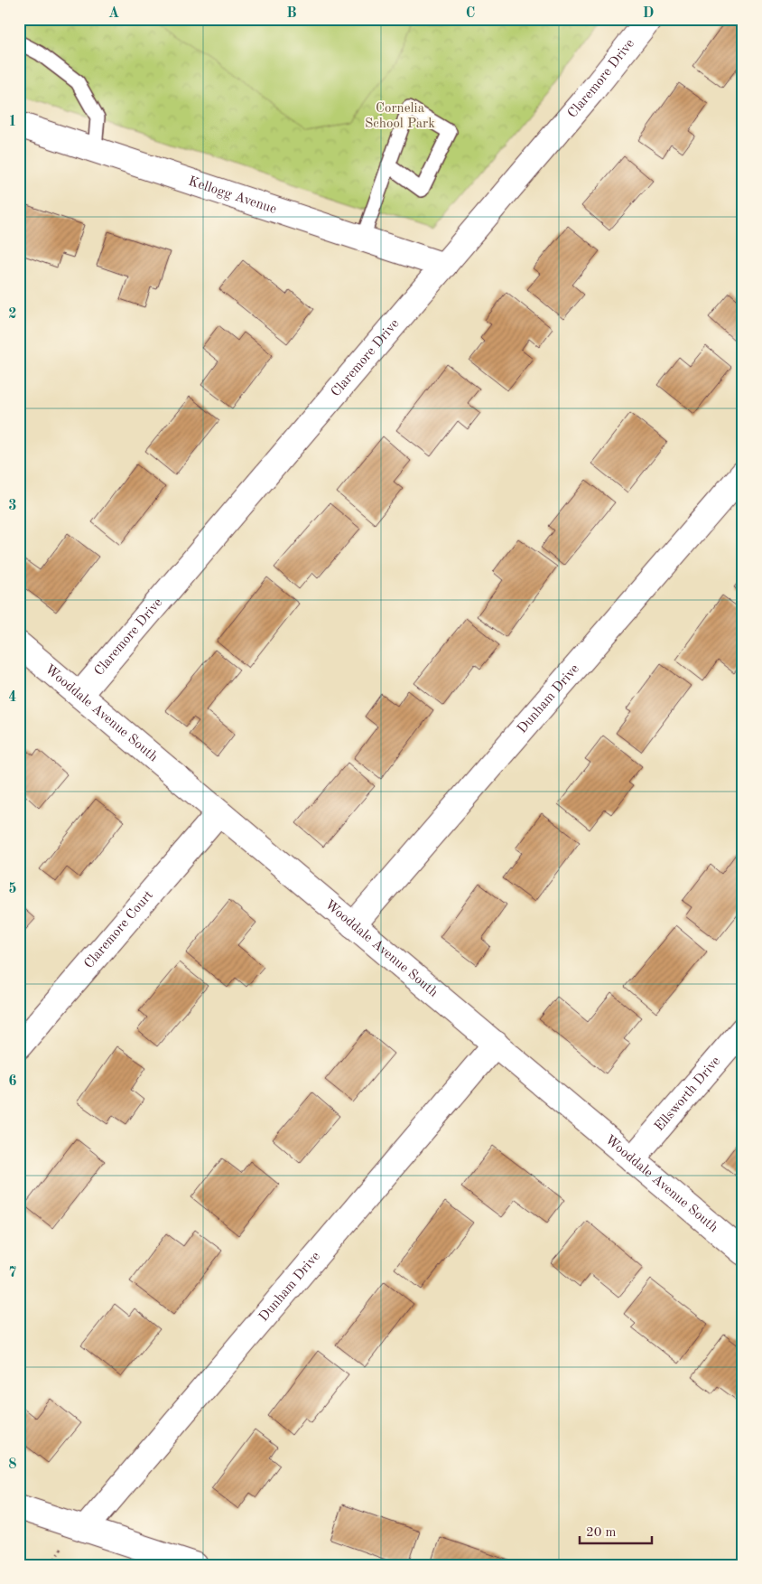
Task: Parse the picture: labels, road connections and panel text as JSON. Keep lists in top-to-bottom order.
{
  "streets": {
    "street": [
      "Claremore Drive",
      "Kellogg Avenue",
      "Dunham Drive",
      "Wooddale Avenue South",
      "Claremore Court",
      "Ellsworth Drive"
    ]
  },
  "crossings": [
    ["Claremore Drive", "Kellogg Avenue"],
    ["Claremore Drive", "Wooddale Avenue South"],
    ["Dunham Drive", "Wooddale Avenue South"],
    ["Wooddale Avenue South", "Claremore Court"],
    ["Wooddale Avenue South", "Ellsworth Drive"]
  ],
  "parks": ["Cornelia School Park"],
  "scale_bar": "20 m",
  "grid": {
    "columns": [
      "A",
      "B",
      "C",
      "D"
    ],
    "rows": [
      "1",
      "2",
      "3",
      "4",
      "5",
      "6",
      "7",
      "8"
    ]
  }
}
